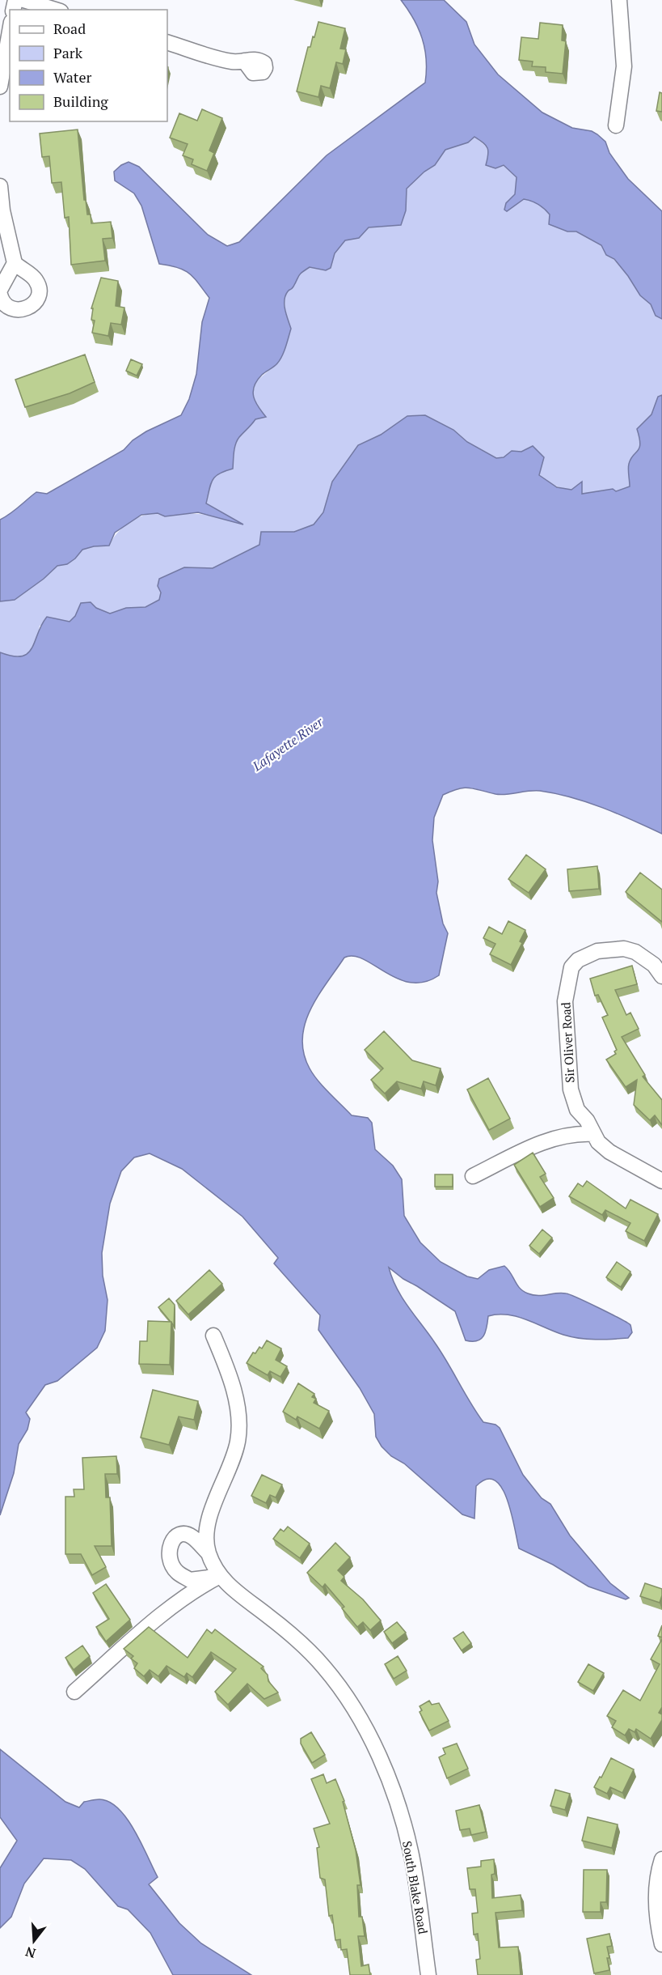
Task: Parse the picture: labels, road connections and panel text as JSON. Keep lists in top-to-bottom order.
{
  "streets": {
    "street": ["Sir Oliver Road", "South Blake Road"]
  },
  "water": ["Lafayette River"],
  "legend": [
    "Road",
    "Park",
    "Water",
    "Building"
  ],
  "north": "bottom"
}
